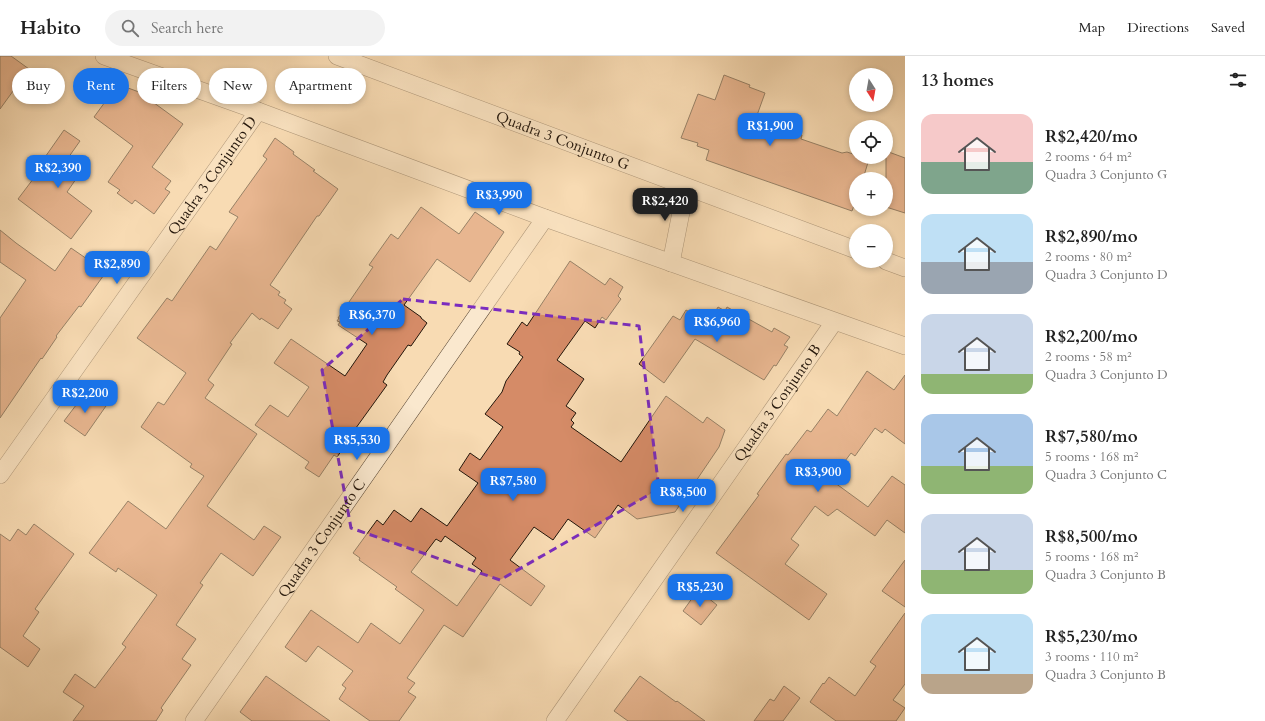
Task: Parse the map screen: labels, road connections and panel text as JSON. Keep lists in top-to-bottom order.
{
  "streets": {
    "street": [
      "Quadra 3 Conjunto G",
      "Quadra 3 Conjunto D",
      "Quadra 3 Conjunto B",
      "Quadra 3 Conjunto C"
    ]
  },
  "north": "bottom",
  "page": {
    "header": "Habito",
    "search": "Search here",
    "nav": ["Map", "Directions", "Saved"],
    "heading": "13 homes",
    "map_buttons": ["+", "−"],
    "chip": [
      "Buy",
      "Rent",
      "Filters",
      "New",
      "Apartment"
    ],
    "list": [
      {
        "name": "R$2,420/mo",
        "note": "2 rooms · 64 m² · Quadra 3 Conjunto G"
      },
      {
        "name": "R$2,890/mo",
        "note": "2 rooms · 80 m² · Quadra 3 Conjunto D"
      },
      {
        "name": "R$2,200/mo",
        "note": "2 rooms · 58 m² · Quadra 3 Conjunto D"
      },
      {
        "name": "R$7,580/mo",
        "note": "5 rooms · 168 m² · Quadra 3 Conjunto C"
      },
      {
        "name": "R$8,500/mo",
        "note": "5 rooms · 168 m² · Quadra 3 Conjunto B"
      },
      {
        "name": "R$5,230/mo",
        "note": "3 rooms · 110 m² · Quadra 3 Conjunto B"
      }
    ],
    "price": [
      "R$1,900",
      "R$2,390",
      "R$3,990",
      "R$2,420",
      "R$2,890",
      "R$6,370",
      "R$6,960",
      "R$2,200",
      "R$5,530",
      "R$3,900",
      "R$7,580",
      "R$8,500",
      "R$5,230"
    ]
  }
}
